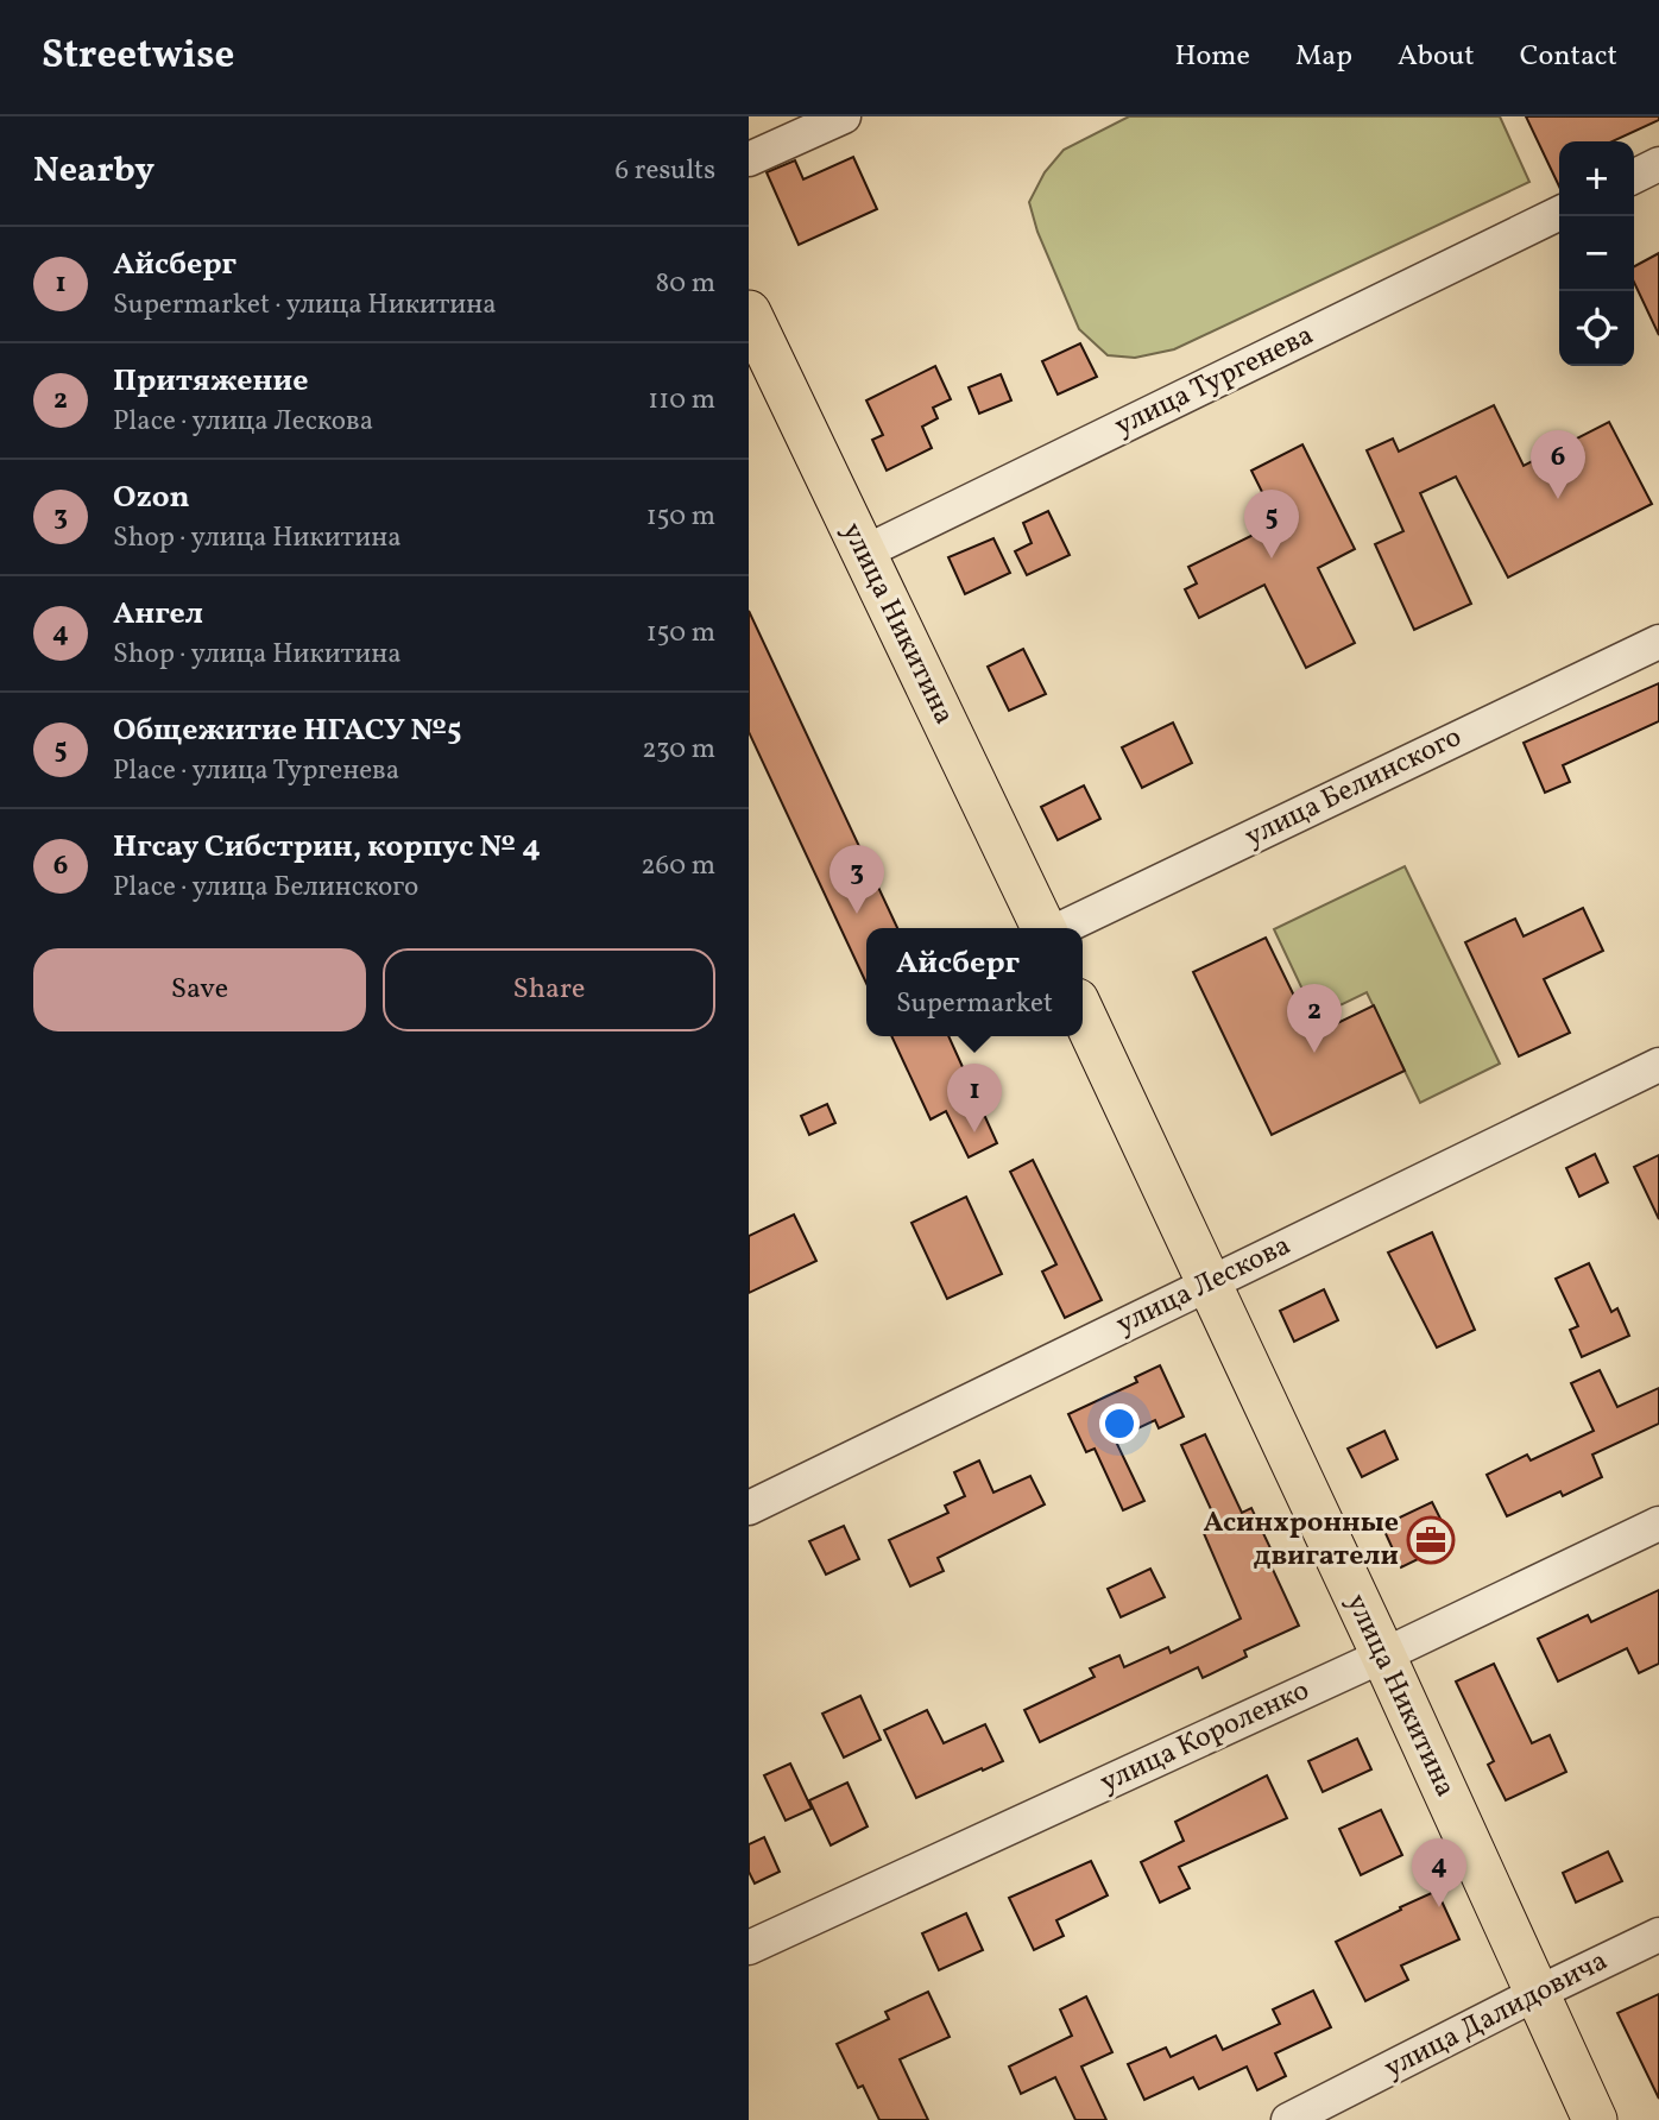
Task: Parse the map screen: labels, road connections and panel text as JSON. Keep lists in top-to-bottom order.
{
  "streets": {
    "main road": ["улица Никитина"],
    "street": [
      "улица Тургенева",
      "улица Белинского",
      "улица Лескова",
      "улица Короленко",
      "улица Далидовича"
    ]
  },
  "crossings": [
    ["улица Тургенева", "улица Никитина"],
    ["улица Никитина", "улица Лескова"],
    ["улица Никитина", "улица Короленко"],
    ["улица Никитина", "улица Далидовича"]
  ],
  "places": {
    "office": ["Асинхронные двигатели"]
  },
  "page": {
    "header": "Streetwise",
    "nav": [
      "Home",
      "Map",
      "About",
      "Contact"
    ],
    "heading": ["Nearby", "6 results"],
    "map_buttons": ["+", "−"],
    "list": [
      {
        "mark": "1",
        "name": "Айсберг",
        "note": "Supermarket · улица Никитина",
        "value": "80 m"
      },
      {
        "mark": "2",
        "name": "Притяжение",
        "note": "Place · улица Лескова",
        "value": "110 m"
      },
      {
        "mark": "3",
        "name": "Ozon",
        "note": "Shop · улица Никитина",
        "value": "150 m"
      },
      {
        "mark": "4",
        "name": "Ангел",
        "note": "Shop · улица Никитина",
        "value": "150 m"
      },
      {
        "mark": "5",
        "name": "Общежитие НГАСУ №5",
        "note": "Place · улица Тургенева",
        "value": "230 m"
      },
      {
        "mark": "6",
        "name": "Нгсау Сибстрин, корпус № 4",
        "note": "Place · улица Белинского",
        "value": "260 m"
      }
    ],
    "pins": [
      "6",
      "5",
      "3",
      "2",
      "1",
      "4"
    ],
    "buttons": ["Save", "Share"],
    "popup": ["Айсберг", "Supermarket"]
  }
}
